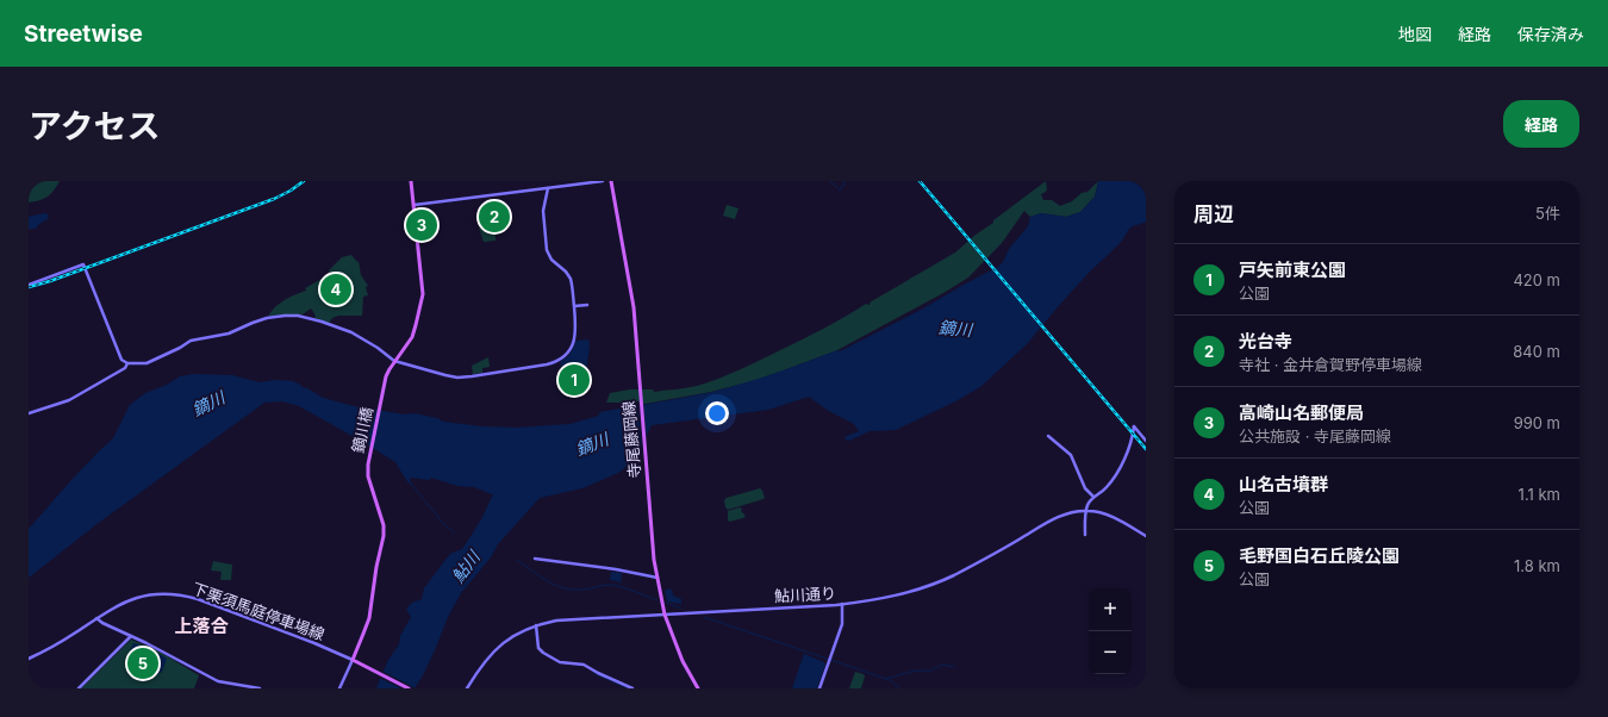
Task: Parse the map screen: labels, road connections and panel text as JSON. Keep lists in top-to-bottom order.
{
  "streets": {
    "main road": ["鏑川橋", "寺尾藤岡線"],
    "street": ["鮎川通り", "下栗須馬庭停車場線"]
  },
  "crossings": [
    ["鏑川橋", "下栗須馬庭停車場線"],
    ["寺尾藤岡線", "鮎川通り"]
  ],
  "districts": ["上落合"],
  "water": ["鏑川", "鮎川"],
  "page": {
    "header": "Streetwise",
    "nav": ["地図", "経路", "保存済み"],
    "title": "アクセス",
    "buttons": "経路",
    "heading": ["周辺", "5件"],
    "pins": [
      "2",
      "3",
      "4",
      "1",
      "5"
    ],
    "list": [
      {
        "mark": "1",
        "name": "戸矢前東公園",
        "note": "公園",
        "value": "420 m"
      },
      {
        "mark": "2",
        "name": "光台寺",
        "note": "寺社 · 金井倉賀野停車場線",
        "value": "840 m"
      },
      {
        "mark": "3",
        "name": "高崎山名郵便局",
        "note": "公共施設 · 寺尾藤岡線",
        "value": "990 m"
      },
      {
        "mark": "4",
        "name": "山名古墳群",
        "note": "公園",
        "value": "1.1 km"
      },
      {
        "mark": "5",
        "name": "毛野国白石丘陵公園",
        "note": "公園",
        "value": "1.8 km"
      }
    ],
    "map_buttons": ["+", "−"]
  }
}
